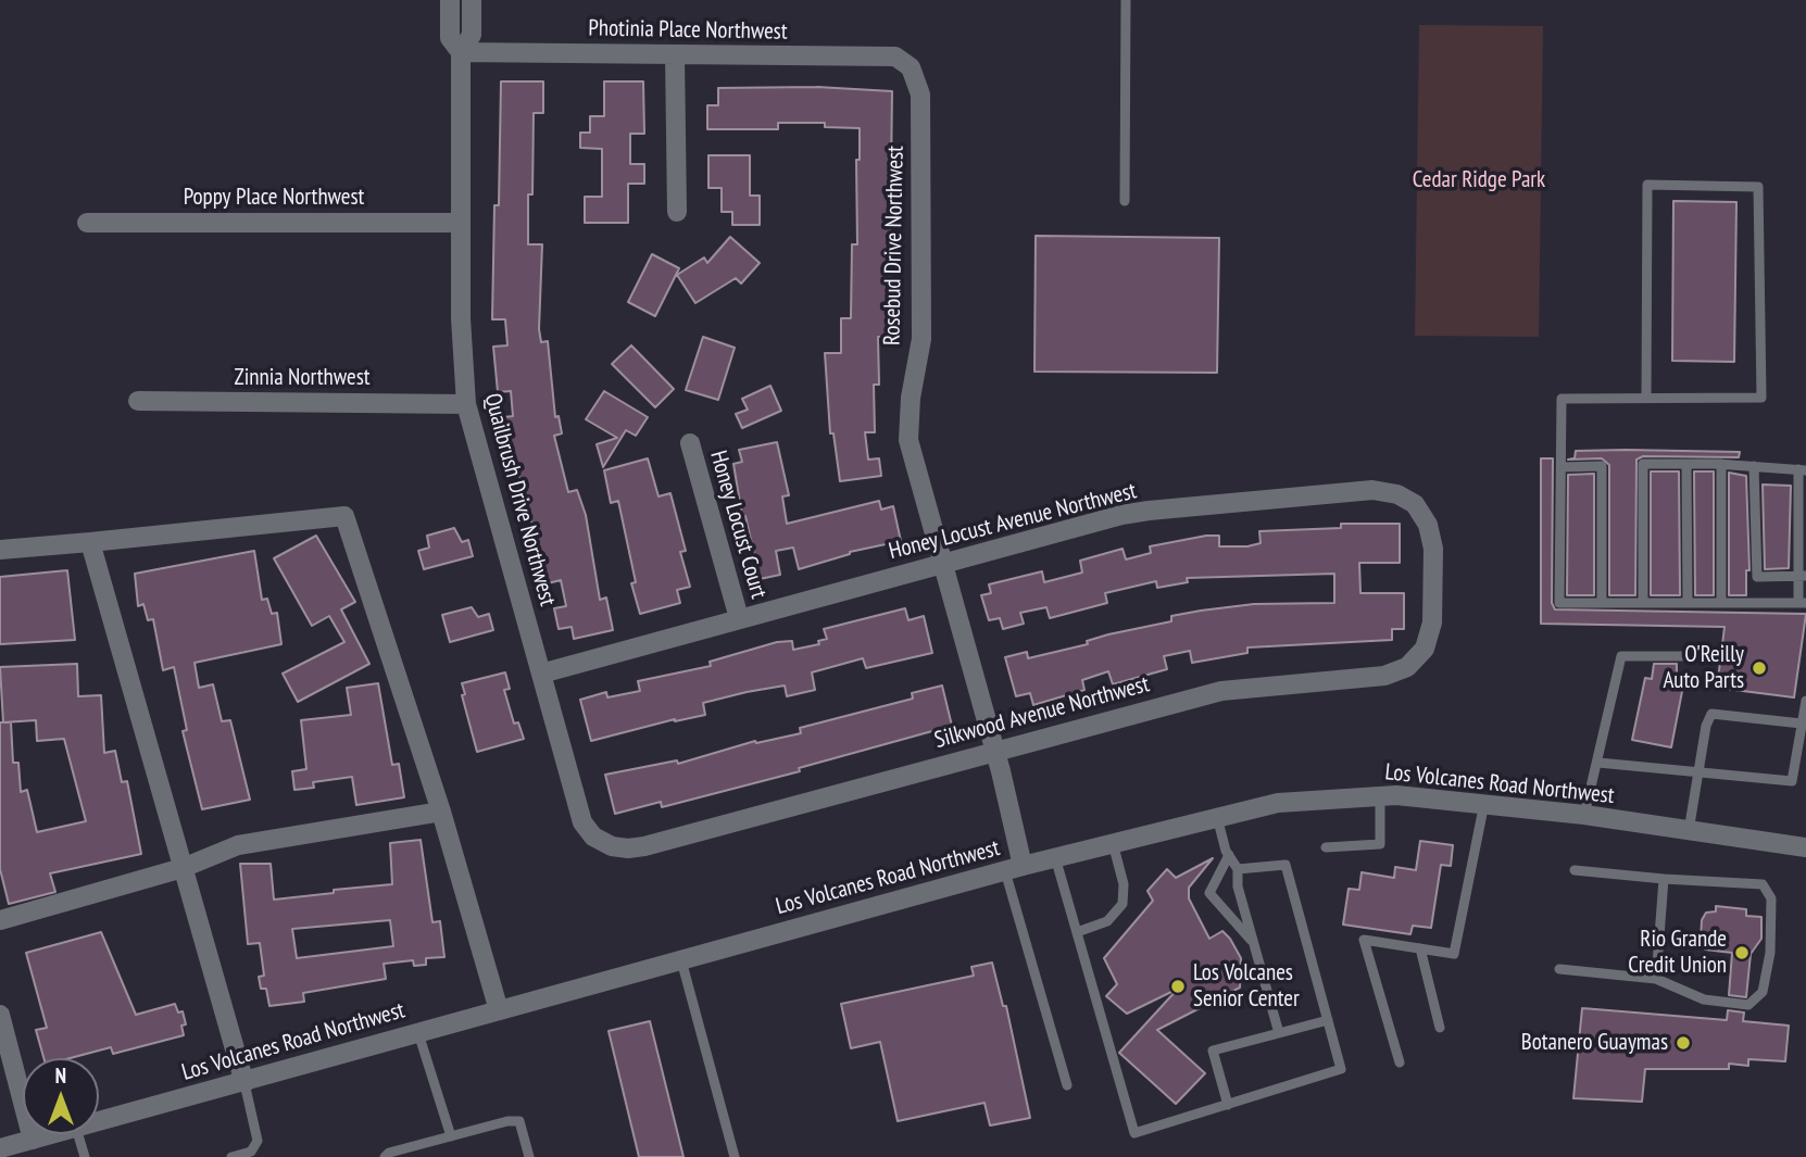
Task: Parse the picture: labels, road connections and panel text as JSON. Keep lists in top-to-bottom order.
{
  "streets": {
    "street": [
      "Photinia Place Northwest",
      "Poppy Place Northwest",
      "Rosebud Drive Northwest",
      "Zinnia Northwest",
      "Quailbrush Drive Northwest",
      "Honey Locust Avenue Northwest",
      "Honey Locust Court",
      "Silkwood Avenue Northwest",
      "Los Volcanes Road Northwest"
    ]
  },
  "crossings": [
    ["Photinia Place Northwest", "Rosebud Drive Northwest"],
    ["Photinia Place Northwest", "Quailbrush Drive Northwest"],
    ["Poppy Place Northwest", "Quailbrush Drive Northwest"],
    ["Rosebud Drive Northwest", "Honey Locust Avenue Northwest"],
    ["Rosebud Drive Northwest", "Silkwood Avenue Northwest"],
    ["Rosebud Drive Northwest", "Los Volcanes Road Northwest"],
    ["Zinnia Northwest", "Quailbrush Drive Northwest"],
    ["Quailbrush Drive Northwest", "Honey Locust Avenue Northwest"],
    ["Quailbrush Drive Northwest", "Silkwood Avenue Northwest"],
    ["Honey Locust Avenue Northwest", "Honey Locust Court"],
    ["Honey Locust Avenue Northwest", "Silkwood Avenue Northwest"]
  ],
  "parks": ["Cedar Ridge Park"],
  "places": [
    "O'Reilly Auto Parts",
    "Rio Grande Credit Union",
    "Los Volcanes Senior Center",
    "Botanero Guaymas"
  ],
  "north": "top"
}
